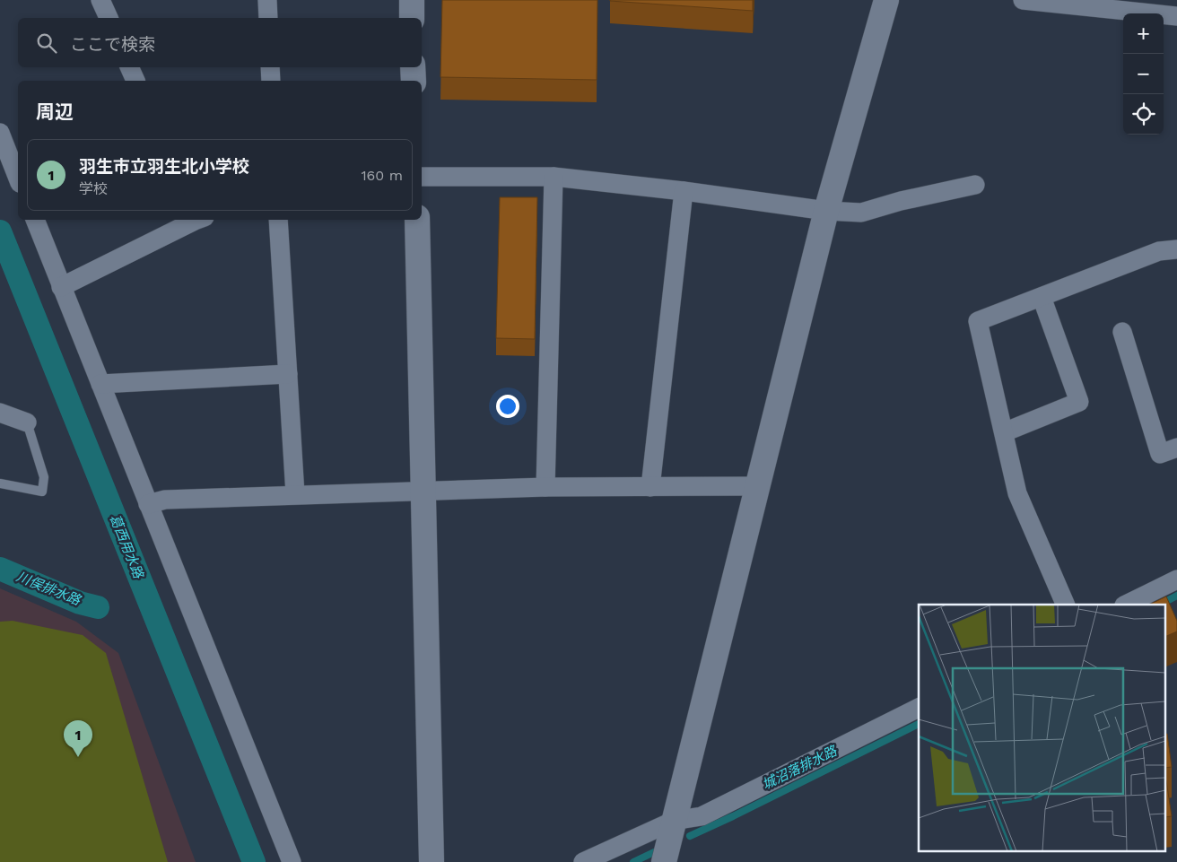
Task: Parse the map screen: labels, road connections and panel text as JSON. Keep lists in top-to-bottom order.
{
  "water": ["葛西用水路", "川俣排水路", "城沼落排水路"],
  "page": {
    "map_buttons": ["+", "−"],
    "search": "ここで検索",
    "heading": "周辺",
    "list": [
      {
        "mark": "1",
        "name": "羽生市立羽生北小学校",
        "note": "学校",
        "value": "160 m"
      }
    ],
    "pins": "1"
  }
}
